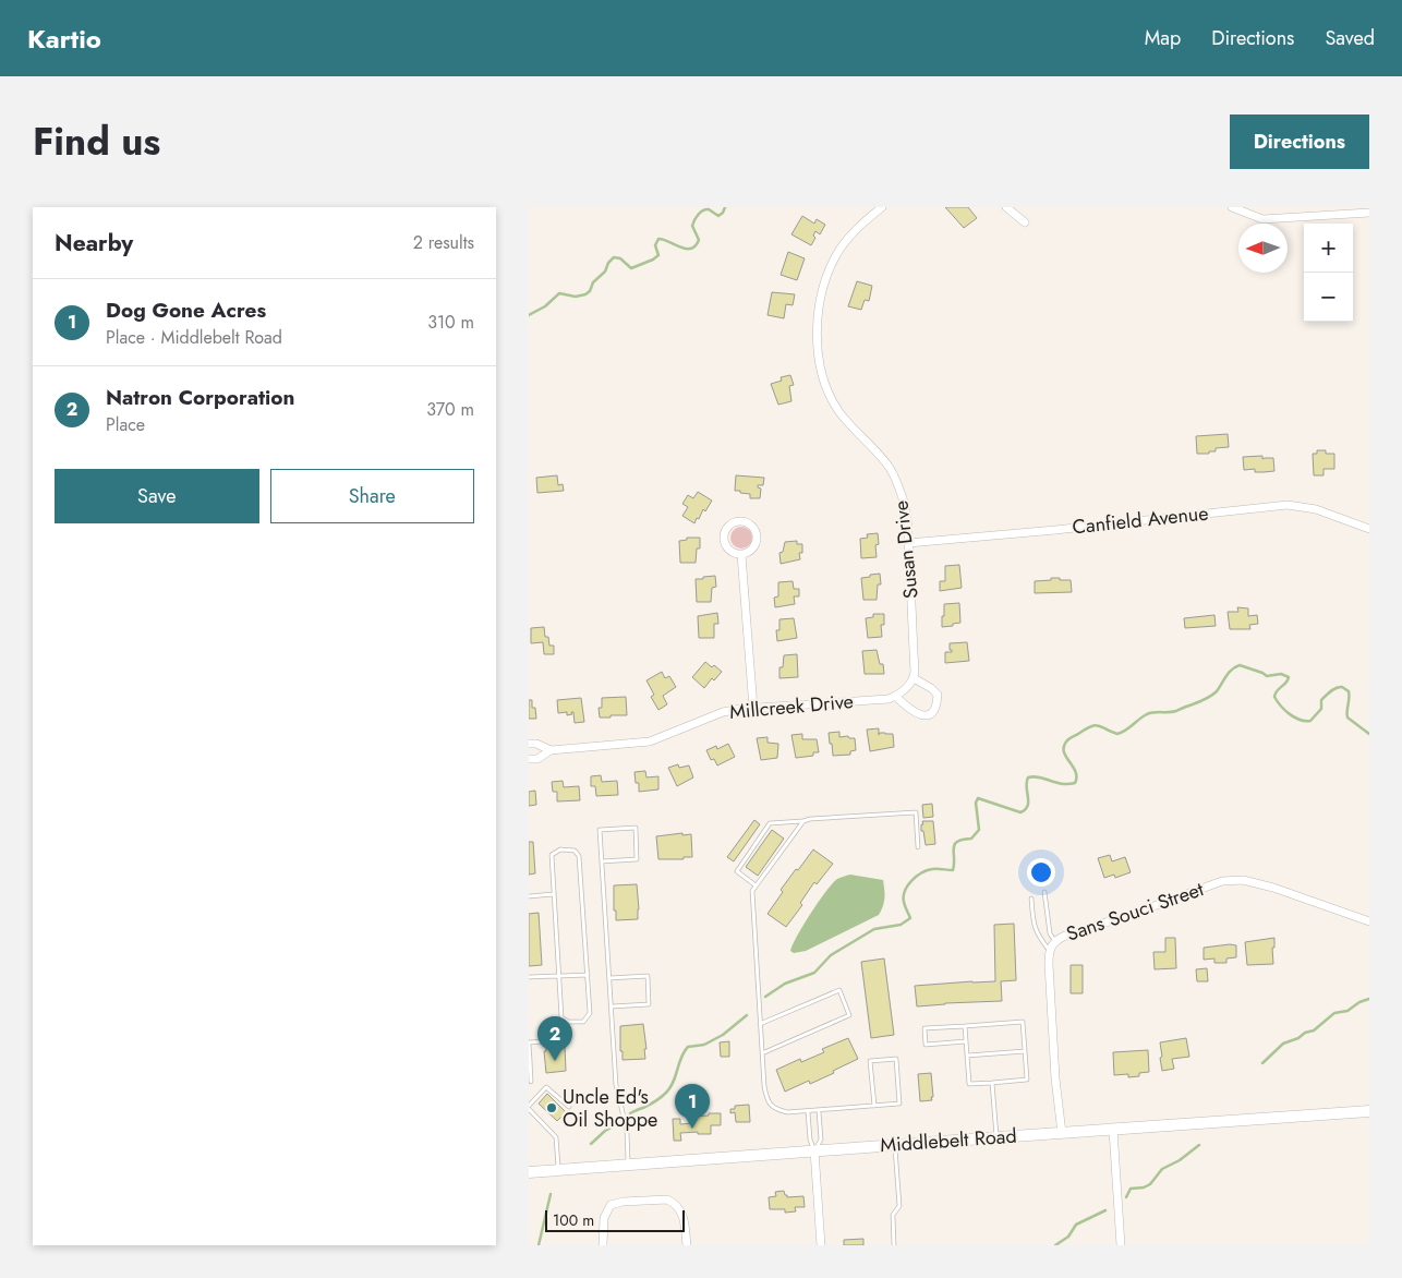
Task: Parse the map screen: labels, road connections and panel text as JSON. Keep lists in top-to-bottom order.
{
  "streets": {
    "street": [
      "Canfield Avenue",
      "Susan Drive",
      "Millcreek Drive",
      "Sans Souci Street",
      "Middlebelt Road"
    ]
  },
  "crossings": [
    ["Canfield Avenue", "Susan Drive"],
    ["Susan Drive", "Millcreek Drive"],
    ["Sans Souci Street", "Middlebelt Road"]
  ],
  "places": ["Uncle Ed's Oil Shoppe"],
  "scale_bar": "100 m",
  "north": "left",
  "page": {
    "header": "Kartio",
    "nav": ["Map", "Directions", "Saved"],
    "title": "Find us",
    "buttons": [
      "Directions",
      ["Save", "Share"]
    ],
    "heading": ["Nearby", "2 results"],
    "map_buttons": ["+", "−"],
    "list": [
      {
        "mark": "1",
        "name": "Dog Gone Acres",
        "note": "Place · Middlebelt Road",
        "value": "310 m"
      },
      {
        "mark": "2",
        "name": "Natron Corporation",
        "note": "Place",
        "value": "370 m"
      }
    ],
    "pins": ["2", "1"],
    "scale": "100 m"
  }
}
